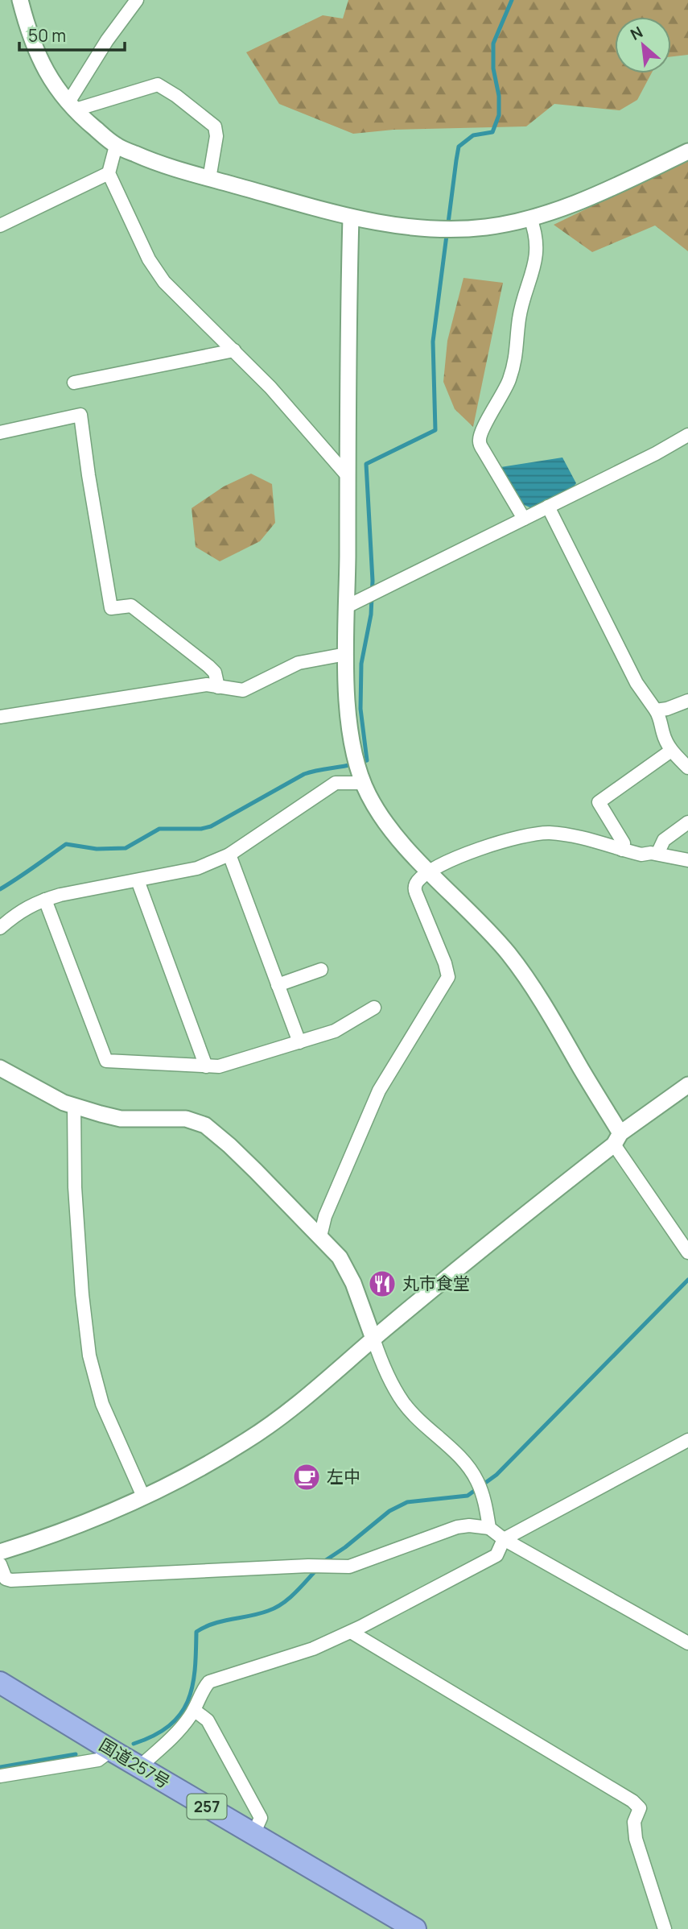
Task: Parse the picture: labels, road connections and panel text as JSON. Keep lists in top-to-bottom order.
{
  "streets": {
    "highway": ["国道257号", "257"]
  },
  "places": {
    "restaurant": ["丸市食堂"],
    "cafe": ["左中"]
  },
  "scale_bar": "50 m",
  "north": "top left"
}
